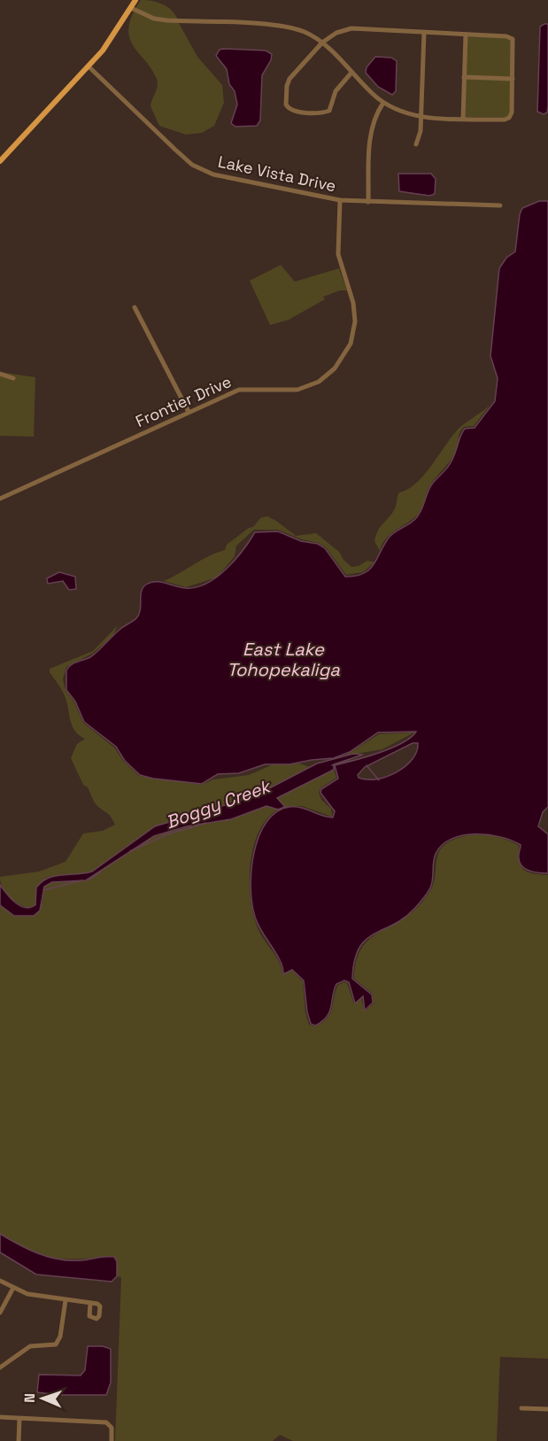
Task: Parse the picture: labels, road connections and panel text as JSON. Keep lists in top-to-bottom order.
{
  "streets": {
    "street": ["Lake Vista Drive", "Frontier Drive"]
  },
  "crossings": [
    ["Lake Vista Drive", "Frontier Drive"]
  ],
  "water": ["East Lake Tohopekaliga", "Boggy Creek"],
  "north": "left"
}
